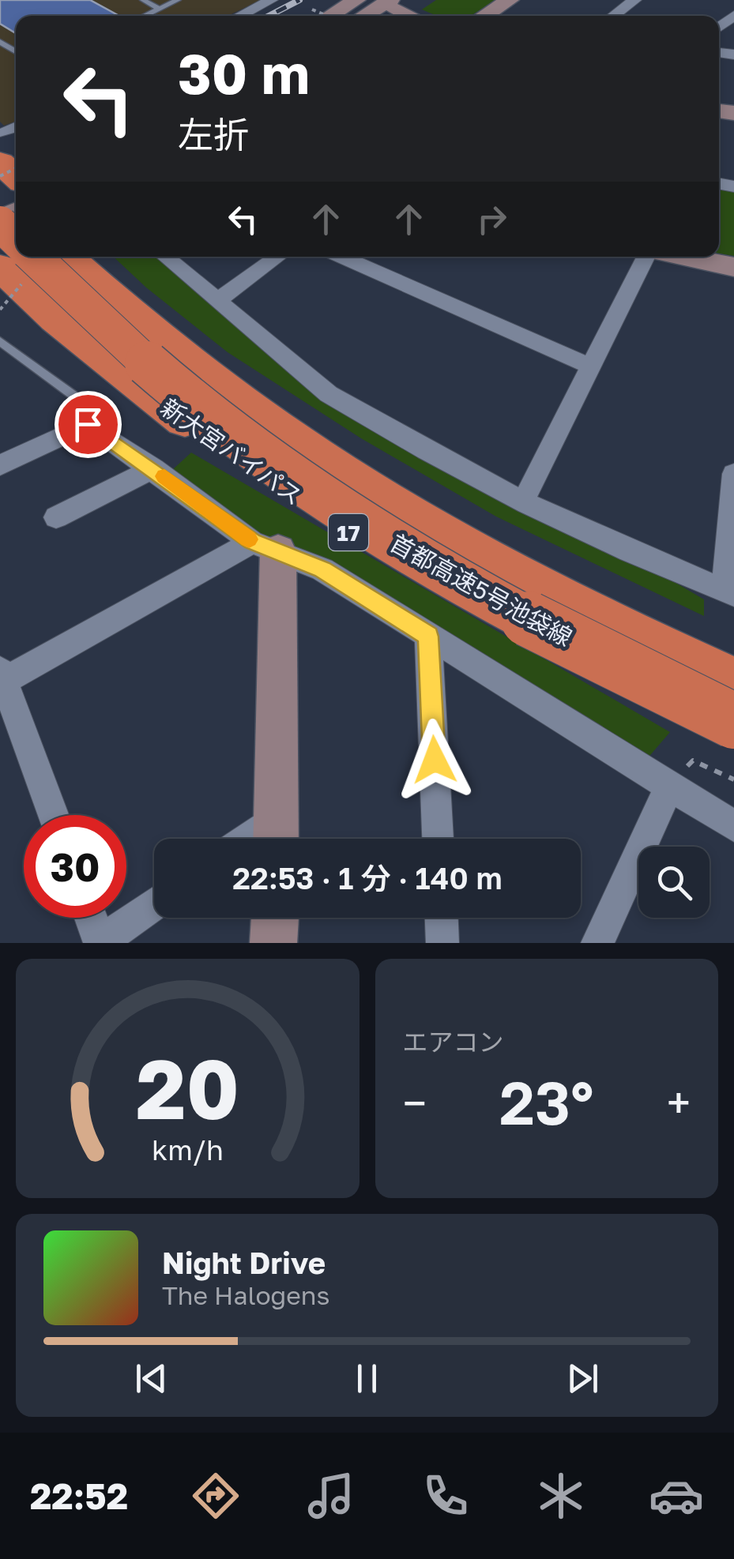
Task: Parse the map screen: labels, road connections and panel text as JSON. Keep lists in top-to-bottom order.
{
  "streets": {
    "highway": ["新大宮バイパス", "17", "首都高速5号池袋線"]
  },
  "page": {
    "turn": ["30 m", "左折"],
    "limit": "30",
    "trip": "22:53 · 1 分 · 140 m",
    "tile": "エアコン",
    "heat": ["−", "23°", "+"],
    "song": ["Night Drive", "The Halogens"],
    "tabs": "22:52",
    "gauge": ["20", "km/h"]
  }
}
